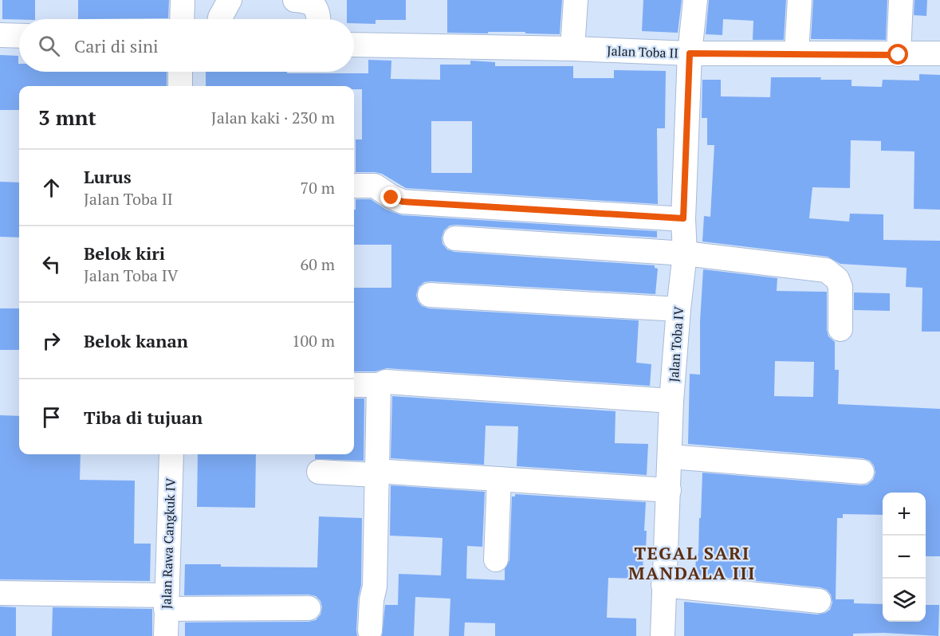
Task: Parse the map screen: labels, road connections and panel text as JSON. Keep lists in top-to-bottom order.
{
  "streets": {
    "street": ["Jalan Toba II", "Jalan Toba IV", "Jalan Rawa Cangkuk IV"]
  },
  "crossings": [
    ["Jalan Toba II", "Jalan Toba IV"]
  ],
  "districts": ["TEGAL SARI MANDALA III"],
  "page": {
    "search": "Cari di sini",
    "heading": ["3 mnt", "Jalan kaki · 230 m"],
    "list": [
      ["Lurus", "Jalan Toba II", "70 m"],
      ["Belok kiri", "Jalan Toba IV", "60 m"],
      ["Belok kanan", "100 m"],
      "Tiba di tujuan"
    ],
    "map_buttons": ["+", "−"]
  }
}
